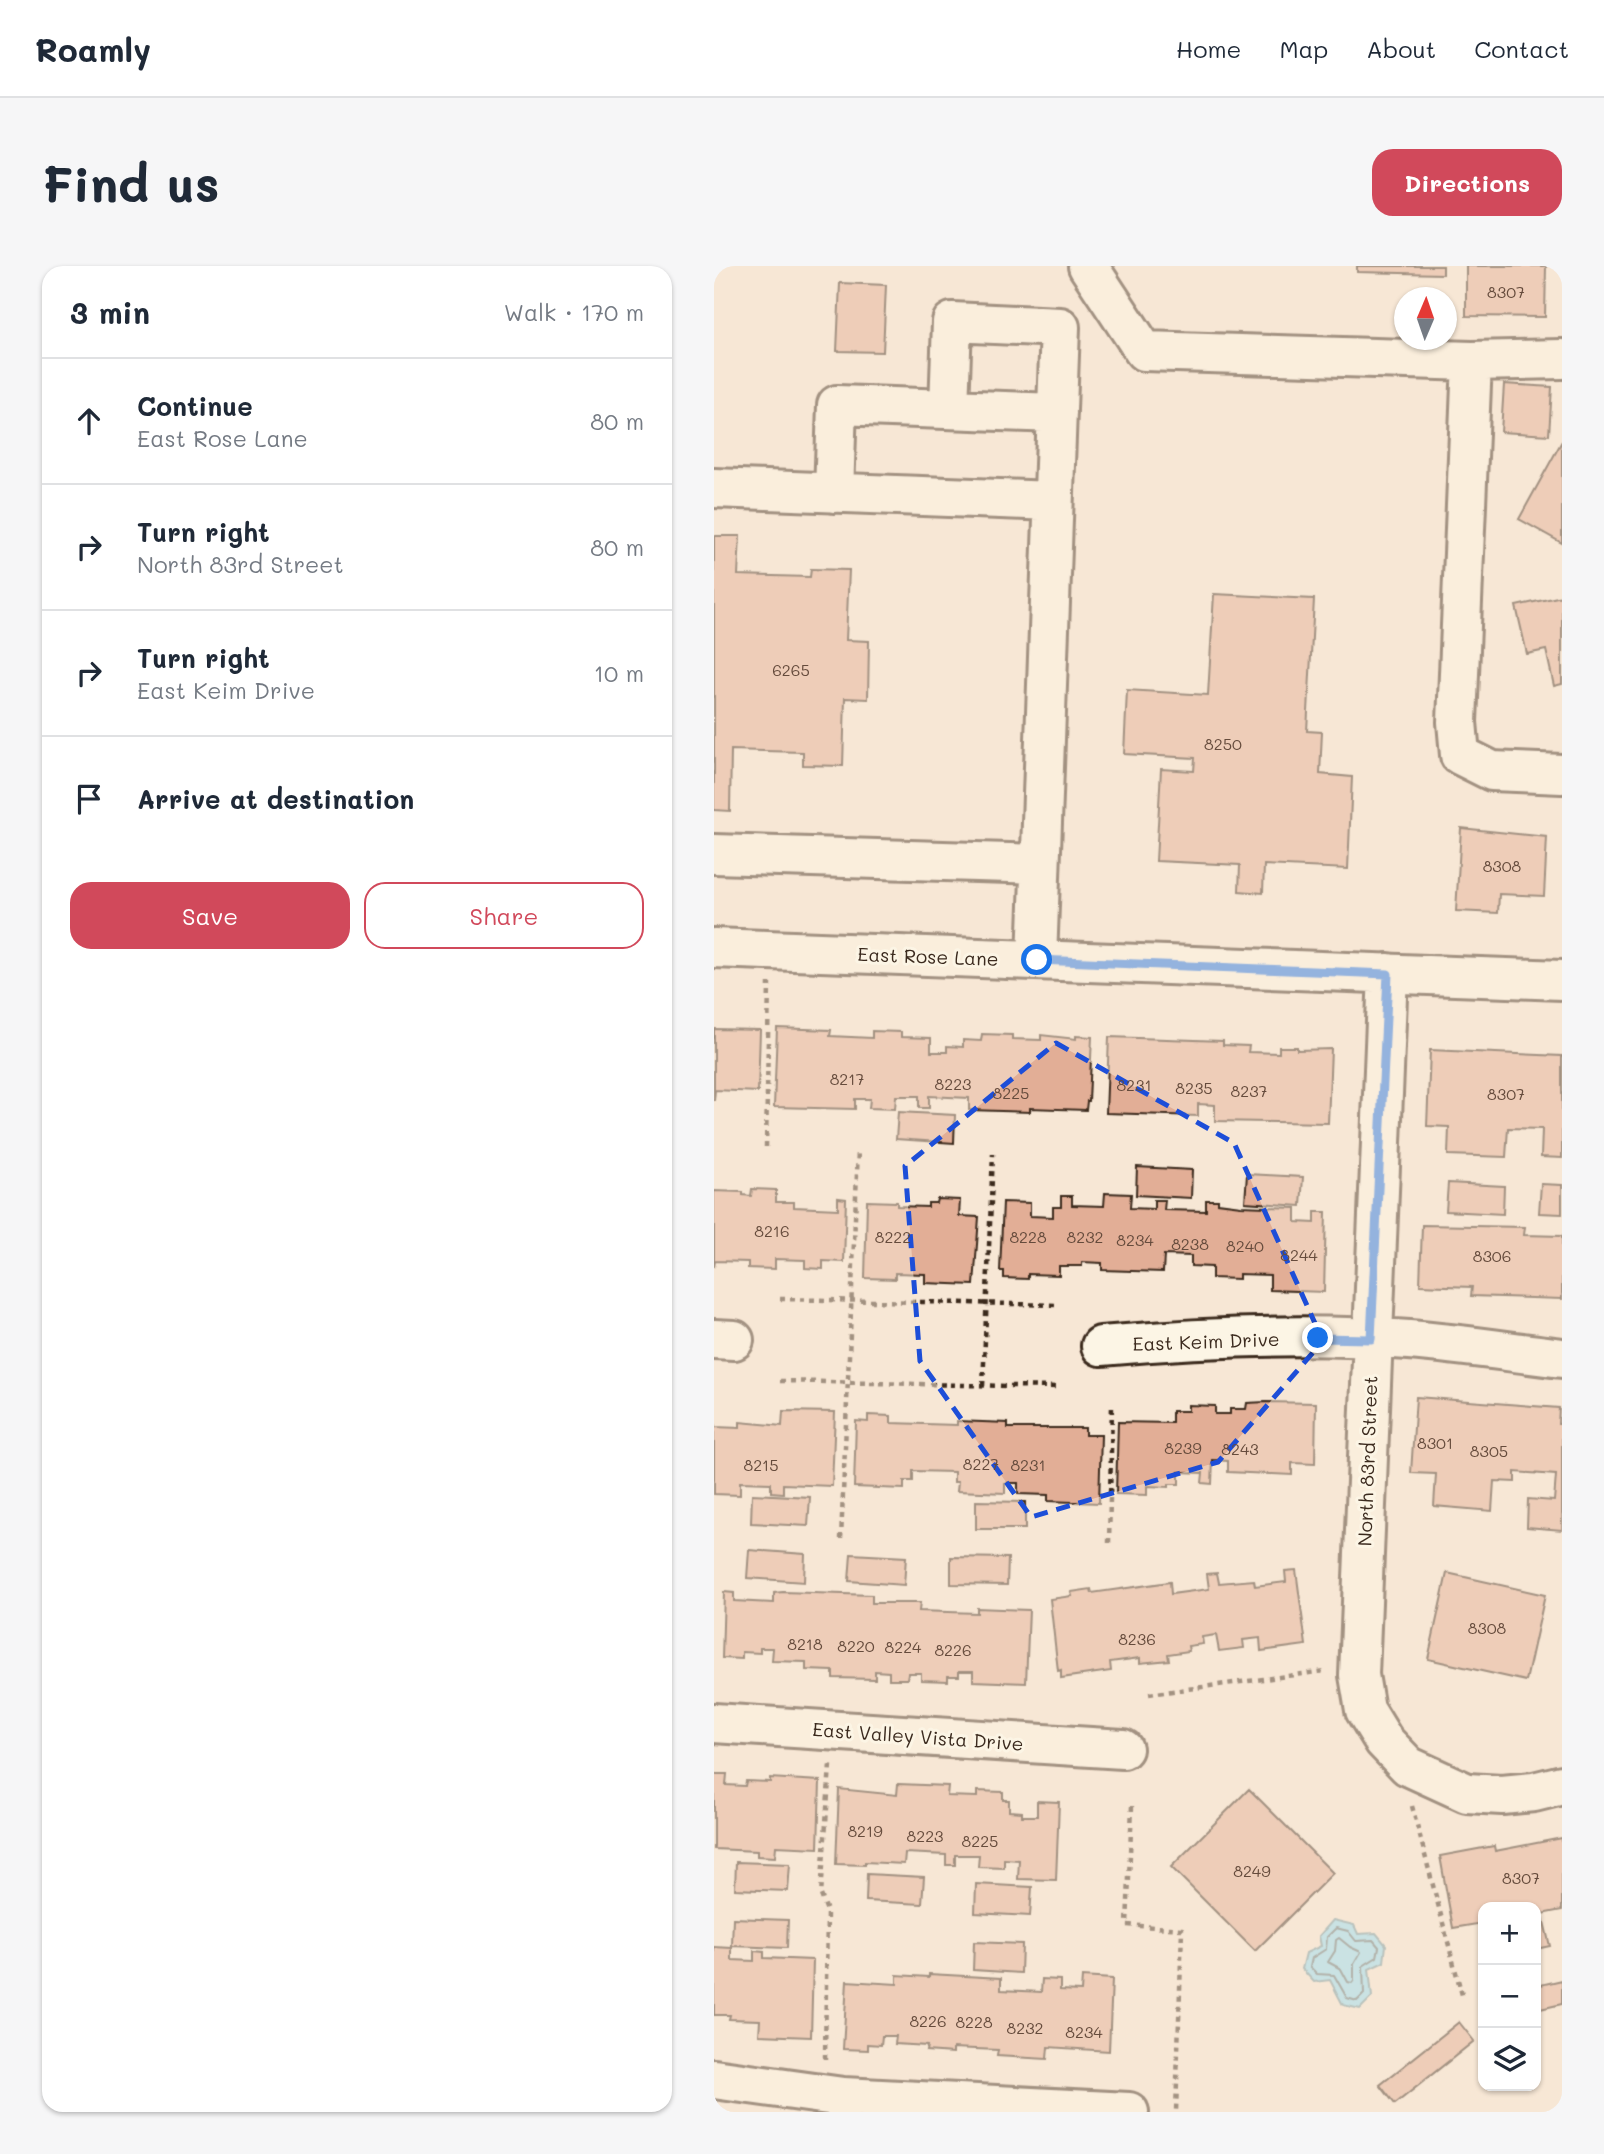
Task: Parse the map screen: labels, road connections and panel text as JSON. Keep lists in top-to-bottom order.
{
  "streets": {
    "street": [
      "East Rose Lane",
      "East Keim Drive",
      "North 83rd Street",
      "East Valley Vista Drive"
    ]
  },
  "crossings": [
    ["East Rose Lane", "North 83rd Street"],
    ["East Keim Drive", "North 83rd Street"]
  ],
  "house_numbers": [
    "8307",
    "6265",
    "8250",
    "8308",
    "8217",
    "8223",
    "8231",
    "8235",
    "8237",
    "8225",
    "8307",
    "8216",
    "8222",
    "8228",
    "8232",
    "8234",
    "8238",
    "8240",
    "8244",
    "8306",
    "8301",
    "8239",
    "8243",
    "8305",
    "8227",
    "8215",
    "8231",
    "8308",
    "8236",
    "8218",
    "8220",
    "8224",
    "8226",
    "8219",
    "8223",
    "8225",
    "8249",
    "8307",
    "8226",
    "8228",
    "8232",
    "8234"
  ],
  "north": "top",
  "page": {
    "header": "Roamly",
    "nav": [
      "Home",
      "Map",
      "About",
      "Contact"
    ],
    "buttons": [
      "Directions",
      ["Save", "Share"]
    ],
    "title": "Find us",
    "heading": ["3 min", "Walk · 170 m"],
    "list": [
      ["Continue", "East Rose Lane", "80 m"],
      ["Turn right", "North 83rd Street", "80 m"],
      ["Turn right", "East Keim Drive", "10 m"],
      "Arrive at destination"
    ],
    "map_buttons": ["+", "−"]
  }
}
